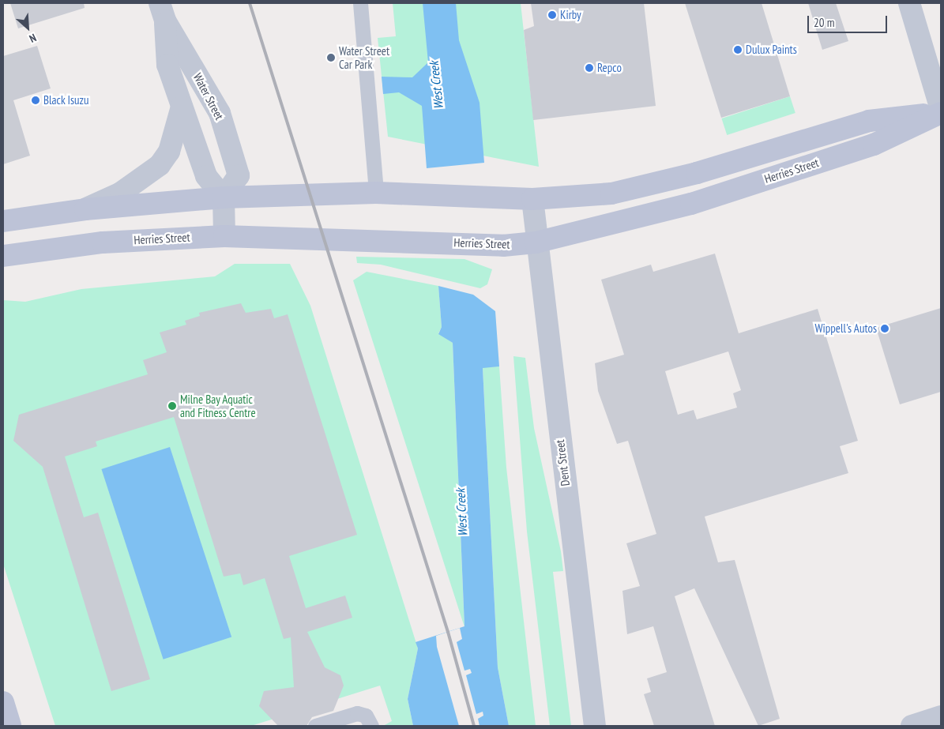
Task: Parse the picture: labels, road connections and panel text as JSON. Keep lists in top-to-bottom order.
{
  "streets": {
    "main road": ["Herries Street"],
    "street": ["Water Street", "Dent Street"]
  },
  "crossings": [
    ["Water Street", "Herries Street"],
    ["Herries Street", "Dent Street"]
  ],
  "water": ["West Creek"],
  "places": [
    "Kirby",
    "Dulux Paints",
    "Water Street Car Park",
    "Repco",
    "Black Isuzu",
    "Wippell's Autos",
    "Milne Bay Aquatic and Fitness Centre"
  ],
  "scale_bar": "20 m",
  "north": "bottom right"
}
